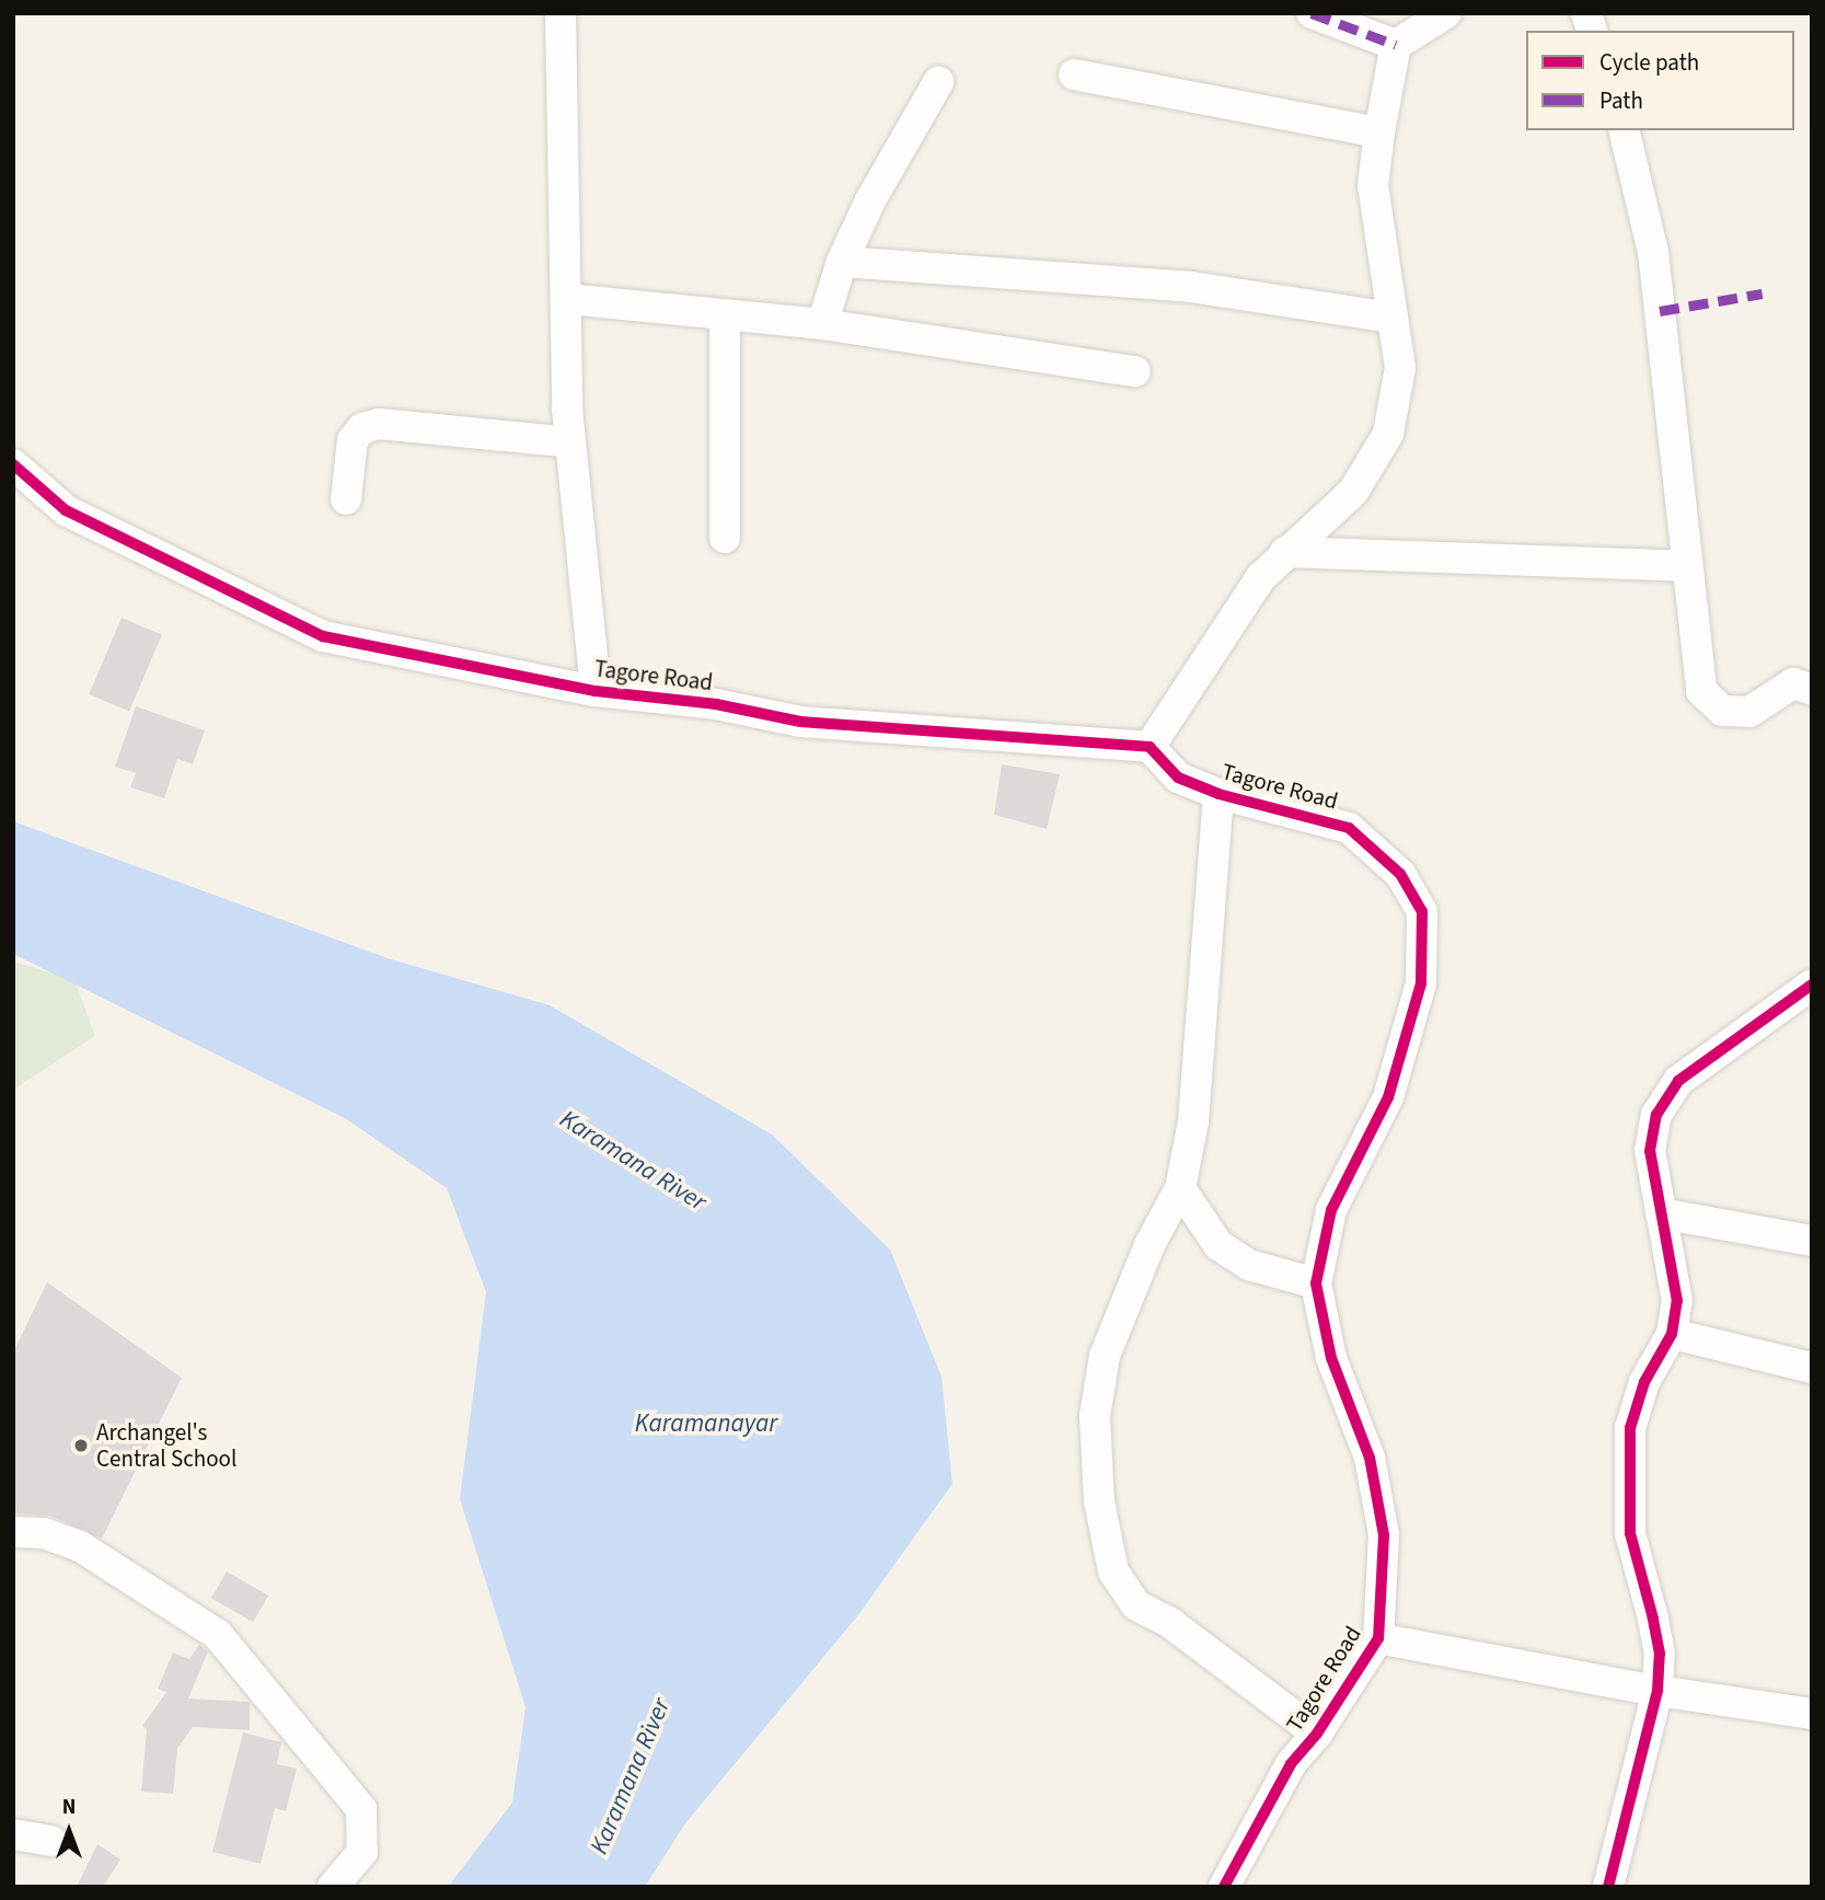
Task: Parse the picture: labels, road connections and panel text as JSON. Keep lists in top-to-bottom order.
{
  "streets": {
    "street": ["Tagore Road"]
  },
  "water": ["Karamana River", "Karamanayar"],
  "places": ["Archangel's Central School"],
  "legend": ["Cycle path", "Path"],
  "north": "top"
}
